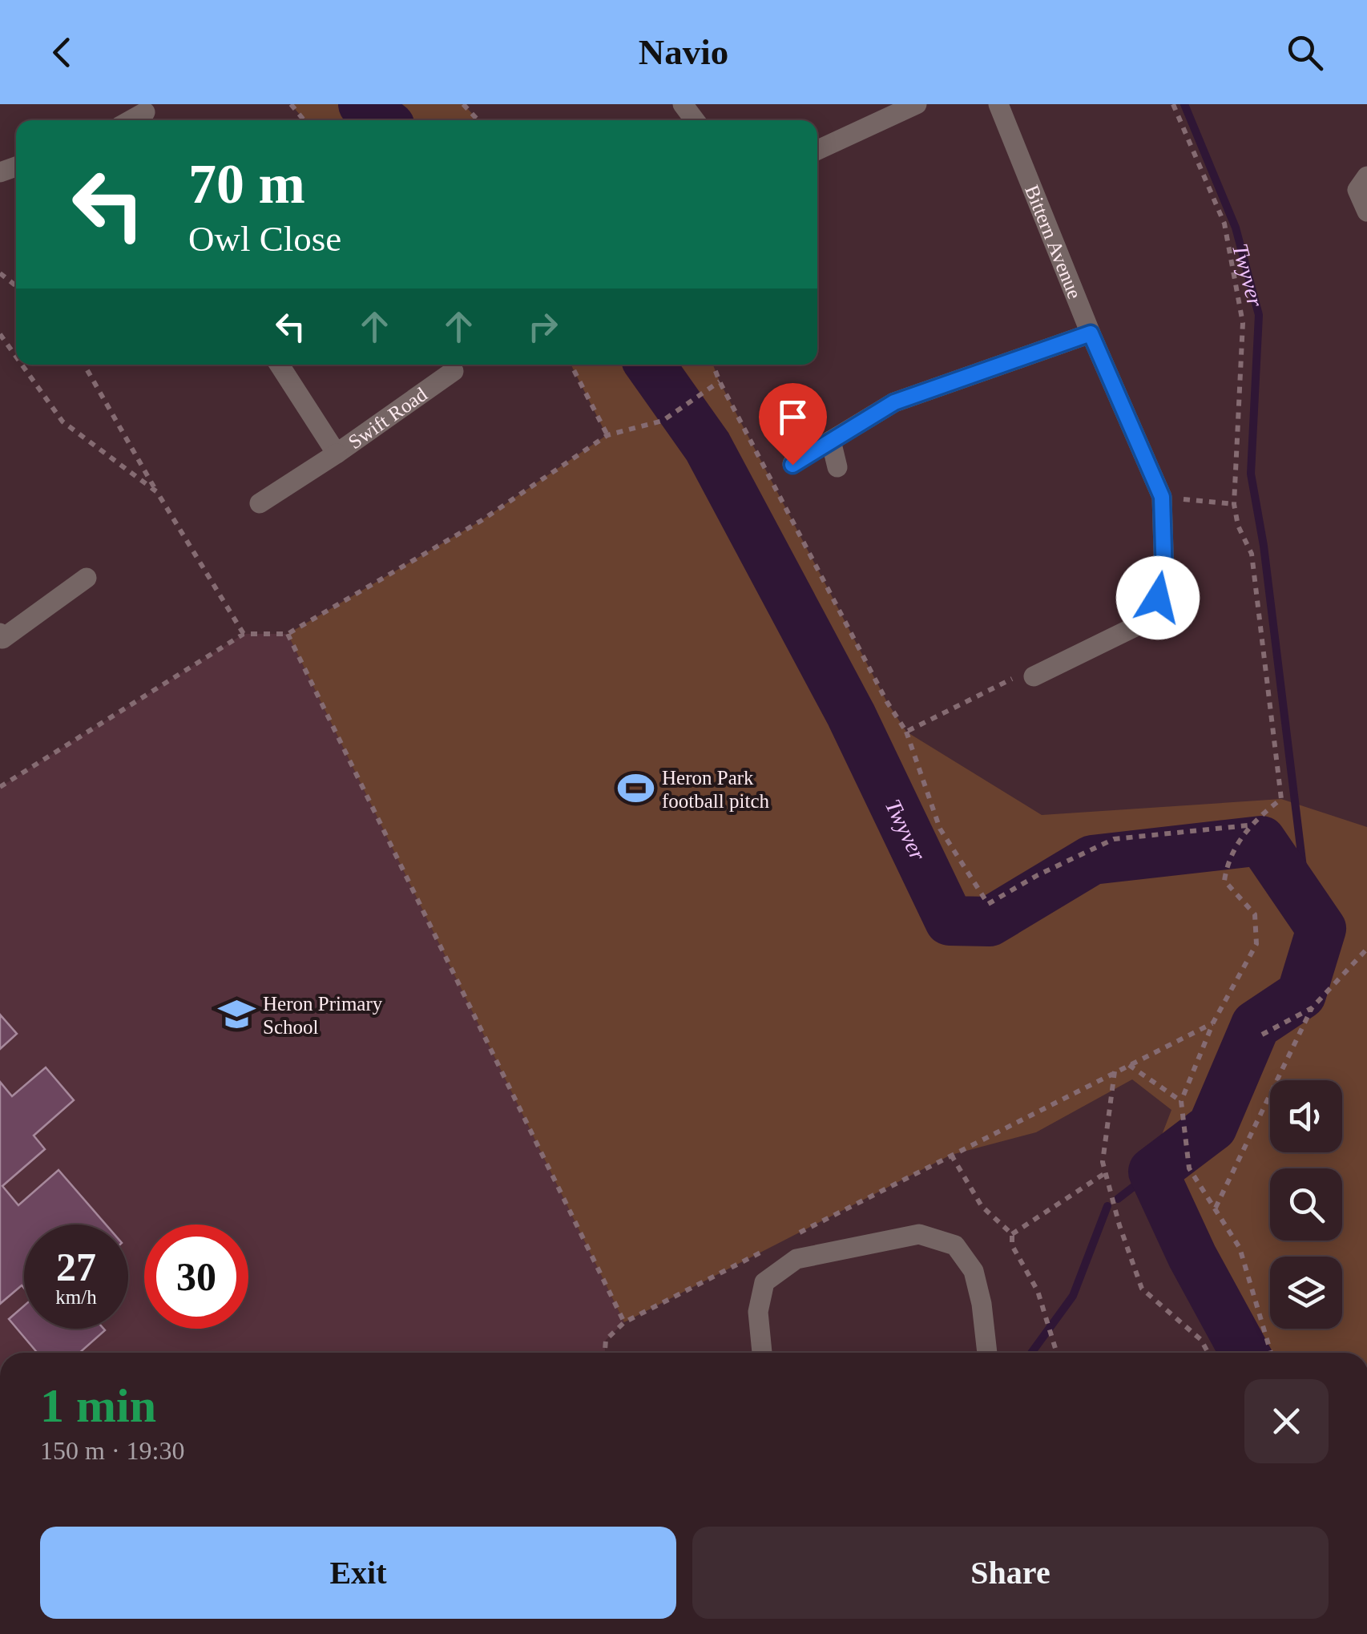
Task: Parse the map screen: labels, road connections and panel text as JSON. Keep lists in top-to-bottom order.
{
  "streets": {
    "street": ["Bittern Avenue", "Swift Road"]
  },
  "water": ["Twyver"],
  "places": {
    "sports": ["Heron Park football pitch"],
    "school or university": ["Heron Primary School"]
  },
  "page": {
    "header": "Navio",
    "turn": ["70 m", "Owl Close"],
    "speed": "27 km/h",
    "limit": "30",
    "heading": ["1 min", "150 m · 19:30"],
    "buttons": ["Exit", "Share"]
  }
}
